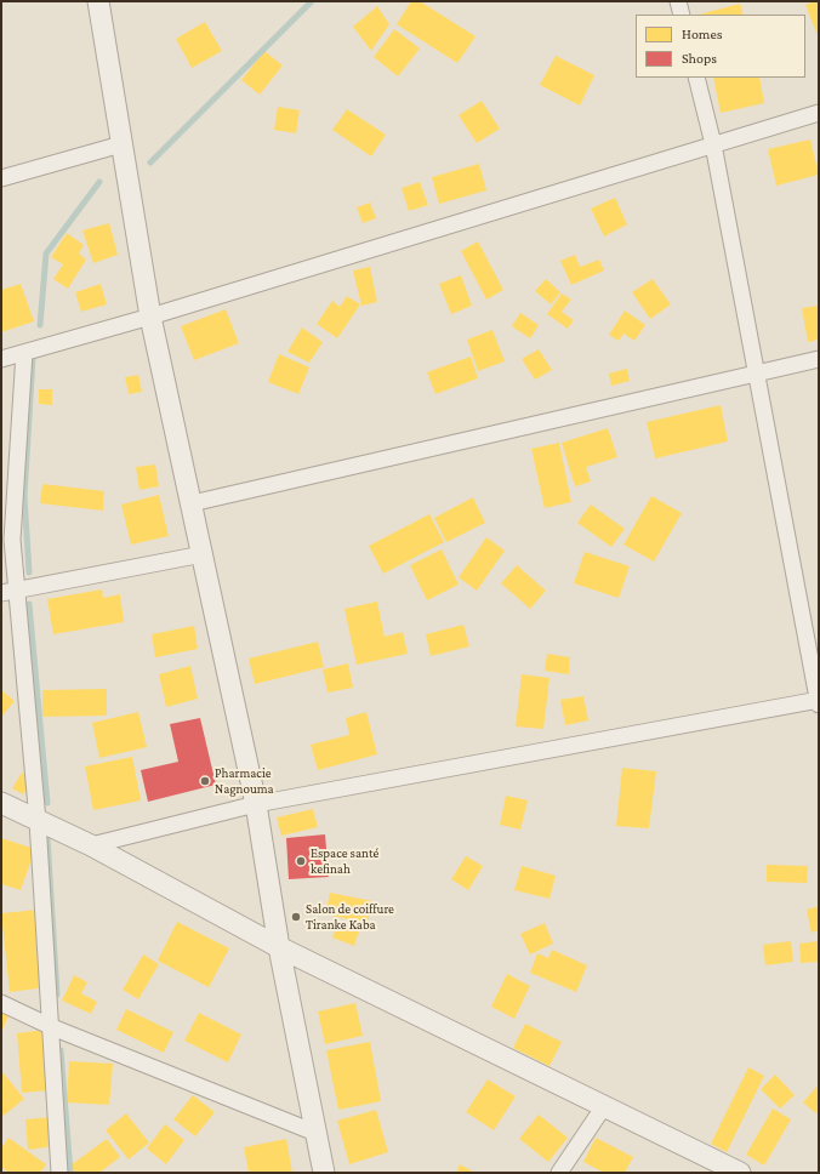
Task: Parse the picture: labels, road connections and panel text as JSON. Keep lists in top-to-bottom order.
{
  "places": ["Pharmacie Nagnouma", "Espace santé kefinah", "Salon de coiffure Tiranke Kaba"],
  "legend": ["Homes", "Shops"]
}
